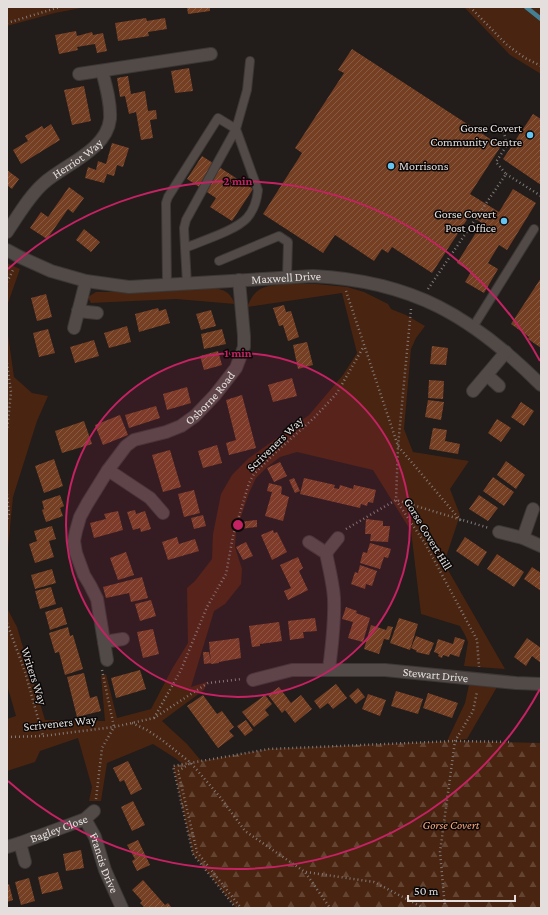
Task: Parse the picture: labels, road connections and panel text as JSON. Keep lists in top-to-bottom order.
{
  "streets": {
    "street": [
      "Herriot Way",
      "Maxwell Drive",
      "Osborne Road",
      "Stewart Drive",
      "Bagley Close",
      "Francis Drive"
    ],
    "path": ["Scriveners Way", "Gorse Covert Hill", "Writers Way"]
  },
  "crossings": [
    ["Maxwell Drive", "Osborne Road"],
    ["Maxwell Drive", "Gorse Covert Hill"],
    ["Scriveners Way", "Stewart Drive"],
    ["Scriveners Way", "Writers Way"],
    ["Scriveners Way", "Bagley Close"],
    ["Gorse Covert Hill", "Stewart Drive"],
    ["Bagley Close", "Francis Drive"]
  ],
  "parks": ["Gorse Covert"],
  "places": ["Gorse Covert Community Centre", "Morrisons", "Gorse Covert Post Office"],
  "scale_bar": "50 m",
  "rings": ["2 min", "1 min"]
}
